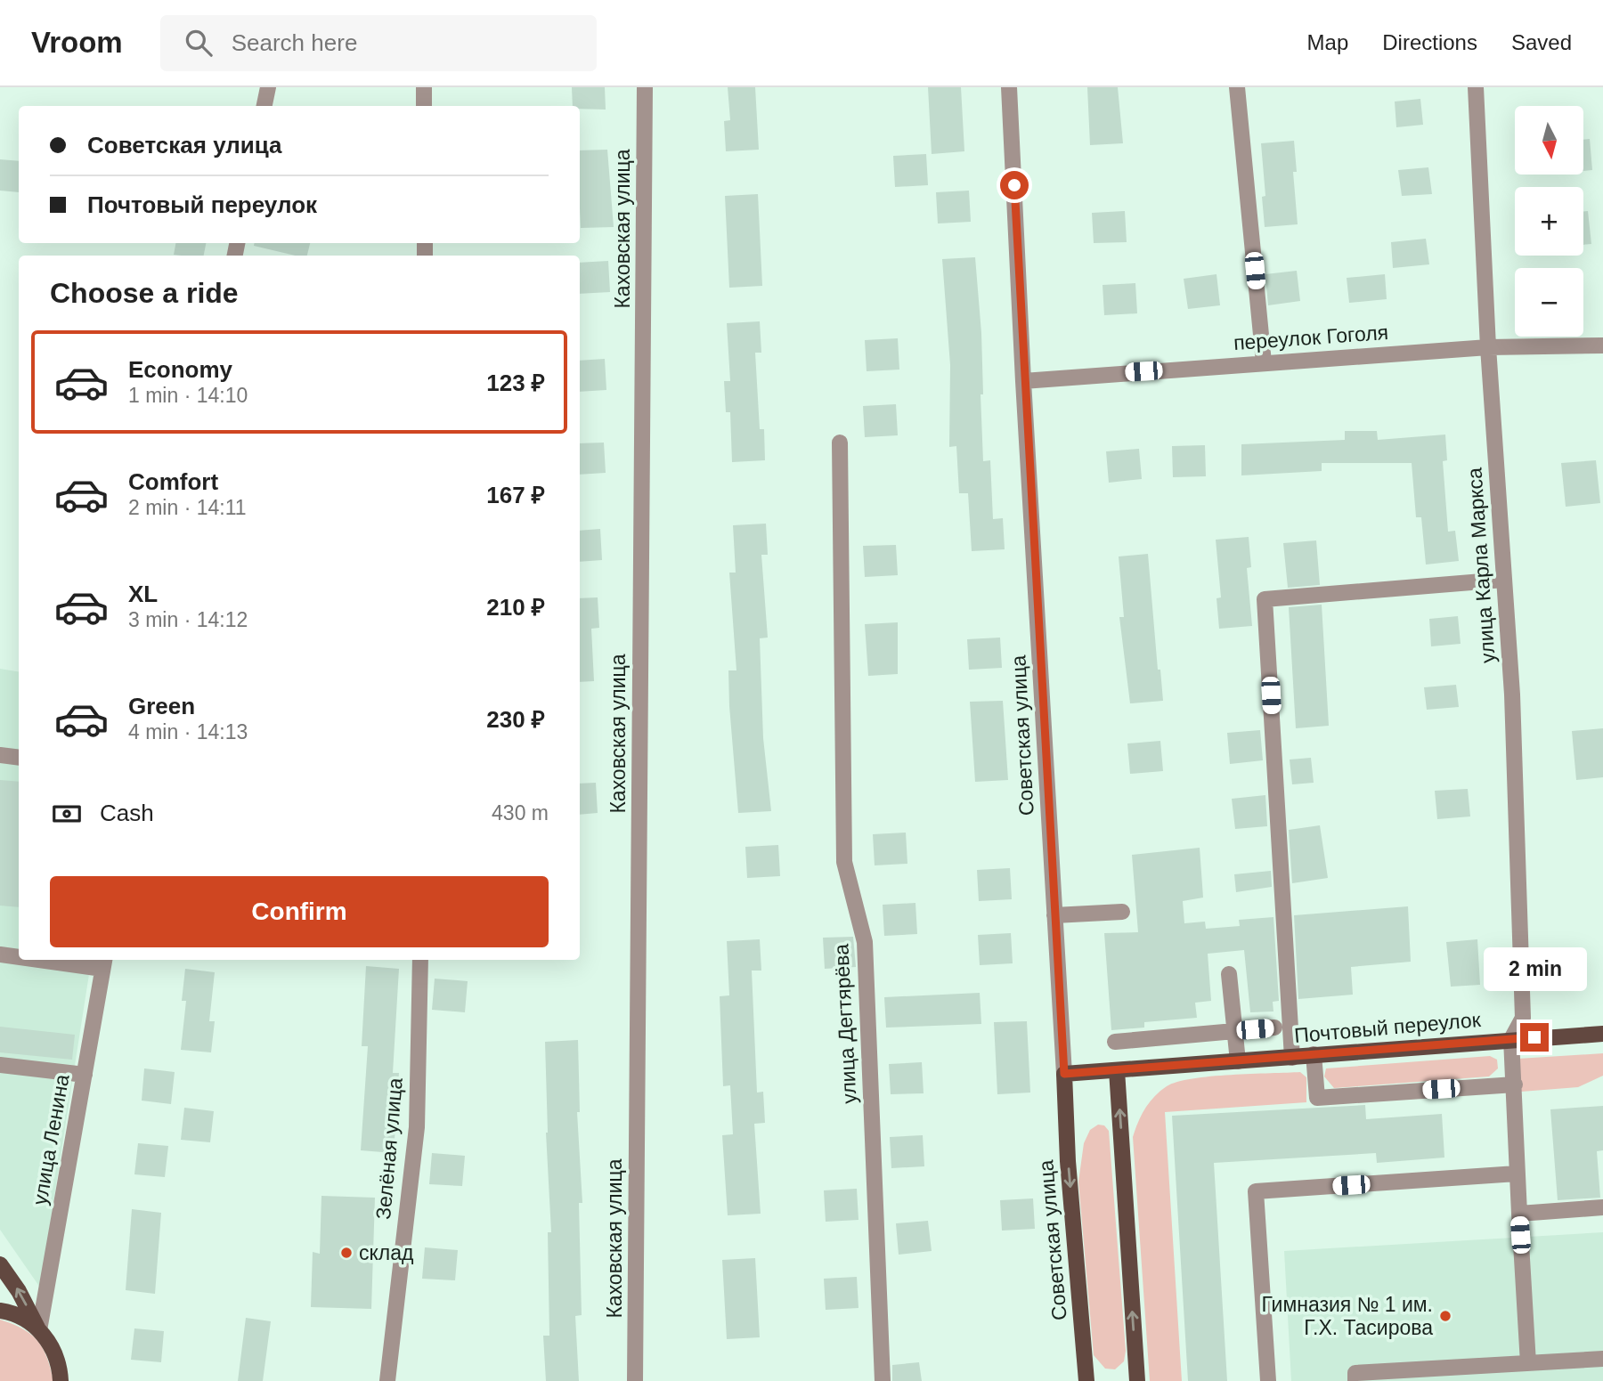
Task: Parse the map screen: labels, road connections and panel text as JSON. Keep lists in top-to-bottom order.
{
  "streets": {
    "main road": ["Советская улица", "Почтовый переулок"],
    "street": [
      "Каховская улица",
      "переулок Гоголя",
      "улица Карла Маркса",
      "улица Дегтярёва",
      "улица Ленина",
      "Зелёная улица"
    ]
  },
  "crossings": [
    ["переулок Гоголя", "улица Карла Маркса"],
    ["переулок Гоголя", "Советская улица"],
    ["улица Карла Маркса", "Почтовый переулок"],
    ["Советская улица", "Почтовый переулок"]
  ],
  "places": ["склад", "Гимназия № 1 им. Г.Х. Тасирова"],
  "north": "bottom",
  "page": {
    "header": "Vroom",
    "search": "Search here",
    "nav": ["Map", "Directions", "Saved"],
    "map_buttons": ["+", "−"],
    "banner": ["Советская улица", "Почтовый переулок"],
    "heading": "Choose a ride",
    "list": [
      {
        "name": "Economy",
        "note": "1 min · 14:10",
        "value": "123 ₽"
      },
      {
        "name": "Comfort",
        "note": "2 min · 14:11",
        "value": "167 ₽"
      },
      {
        "name": "XL",
        "note": "3 min · 14:12",
        "value": "210 ₽"
      },
      {
        "name": "Green",
        "note": "4 min · 14:13",
        "value": "230 ₽"
      }
    ],
    "pay": ["Cash", "430 m"],
    "buttons": "Confirm",
    "bubble": "2 min"
  }
}
